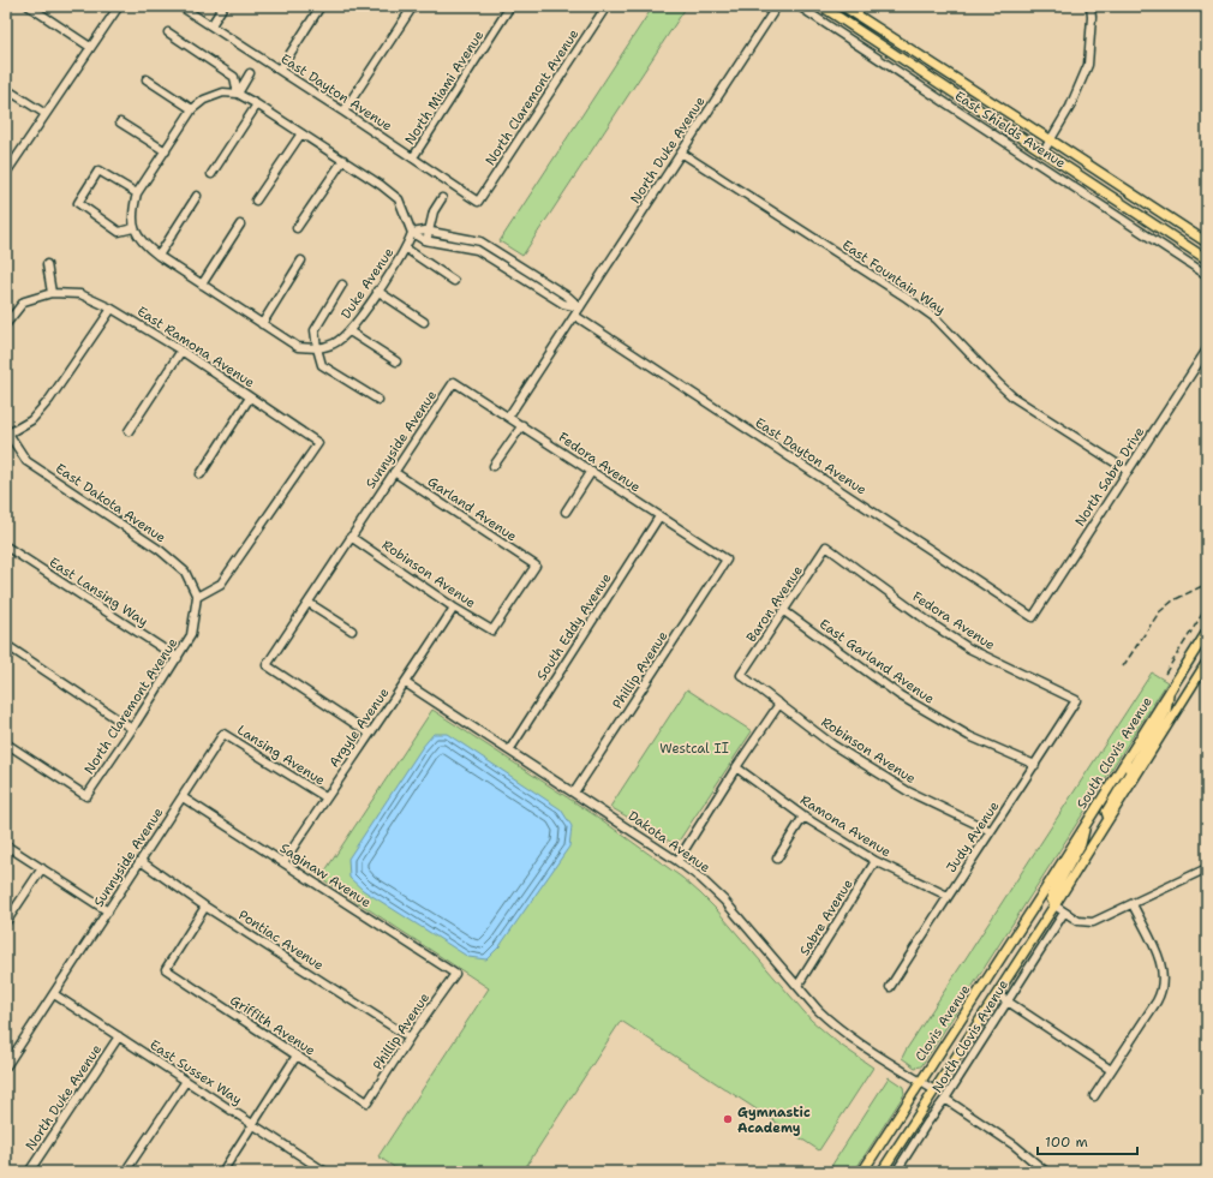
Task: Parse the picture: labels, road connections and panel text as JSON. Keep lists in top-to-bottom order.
{
  "streets": {
    "main road": ["East Shields Avenue", "South Clovis Avenue", "Clovis Avenue"],
    "street": [
      "North Miami Avenue",
      "East Dayton Avenue",
      "North Claremont Avenue",
      "North Duke Avenue",
      "East Fountain Way",
      "Duke Avenue",
      "East Ramona Avenue",
      "Sunnyside Avenue",
      "Fedora Avenue",
      "North Sabre Drive",
      "East Dakota Avenue",
      "Garland Avenue",
      "Robinson Avenue",
      "East Lansing Way",
      "Baron Avenue",
      "South Eddy Avenue",
      "East Garland Avenue",
      "Phillip Avenue",
      "Argyle Avenue",
      "Lansing Avenue",
      "Ramona Avenue",
      "Judy Avenue",
      "Dakota Avenue",
      "Saginaw Avenue",
      "Sabre Avenue",
      "Pontiac Avenue",
      "Griffith Avenue",
      "North Clovis Avenue",
      "East Sussex Way"
    ]
  },
  "crossings": [
    ["North Miami Avenue", "East Dayton Avenue"],
    ["East Dayton Avenue", "North Claremont Avenue"],
    ["East Dayton Avenue", "North Duke Avenue"],
    ["East Dayton Avenue", "North Sabre Drive"],
    ["North Claremont Avenue", "East Ramona Avenue"],
    ["North Claremont Avenue", "East Dakota Avenue"],
    ["North Claremont Avenue", "East Lansing Way"],
    ["North Duke Avenue", "East Fountain Way"],
    ["North Duke Avenue", "East Sussex Way"],
    ["East Fountain Way", "North Sabre Drive"],
    ["East Ramona Avenue", "East Dakota Avenue"],
    ["Sunnyside Avenue", "Fedora Avenue"],
    ["Sunnyside Avenue", "Garland Avenue"],
    ["Sunnyside Avenue", "Robinson Avenue"],
    ["Sunnyside Avenue", "Argyle Avenue"],
    ["Sunnyside Avenue", "Lansing Avenue"],
    ["Sunnyside Avenue", "Saginaw Avenue"],
    ["Sunnyside Avenue", "Pontiac Avenue"],
    ["Sunnyside Avenue", "East Sussex Way"],
    ["Fedora Avenue", "Baron Avenue"],
    ["Fedora Avenue", "South Eddy Avenue"],
    ["Fedora Avenue", "Phillip Avenue"],
    ["Fedora Avenue", "Judy Avenue"],
    ["Garland Avenue", "Robinson Avenue"],
    ["Robinson Avenue", "Baron Avenue"],
    ["Robinson Avenue", "Argyle Avenue"],
    ["Robinson Avenue", "Judy Avenue"],
    ["Baron Avenue", "East Garland Avenue"],
    ["South Eddy Avenue", "Dakota Avenue"],
    ["East Garland Avenue", "Judy Avenue"],
    ["Phillip Avenue", "Dakota Avenue"],
    ["Phillip Avenue", "Saginaw Avenue"],
    ["Phillip Avenue", "Pontiac Avenue"],
    ["Phillip Avenue", "Griffith Avenue"],
    ["Argyle Avenue", "Lansing Avenue"],
    ["Argyle Avenue", "Dakota Avenue"],
    ["Argyle Avenue", "Saginaw Avenue"],
    ["South Clovis Avenue", "Clovis Avenue"],
    ["Ramona Avenue", "Judy Avenue"],
    ["Ramona Avenue", "Sabre Avenue"],
    ["Dakota Avenue", "Sabre Avenue"],
    ["Dakota Avenue", "Clovis Avenue"],
    ["Pontiac Avenue", "Griffith Avenue"]
  ],
  "parks": ["Westcal II"],
  "places": ["Gymnastic Academy"],
  "scale_bar": "100 m"
}
